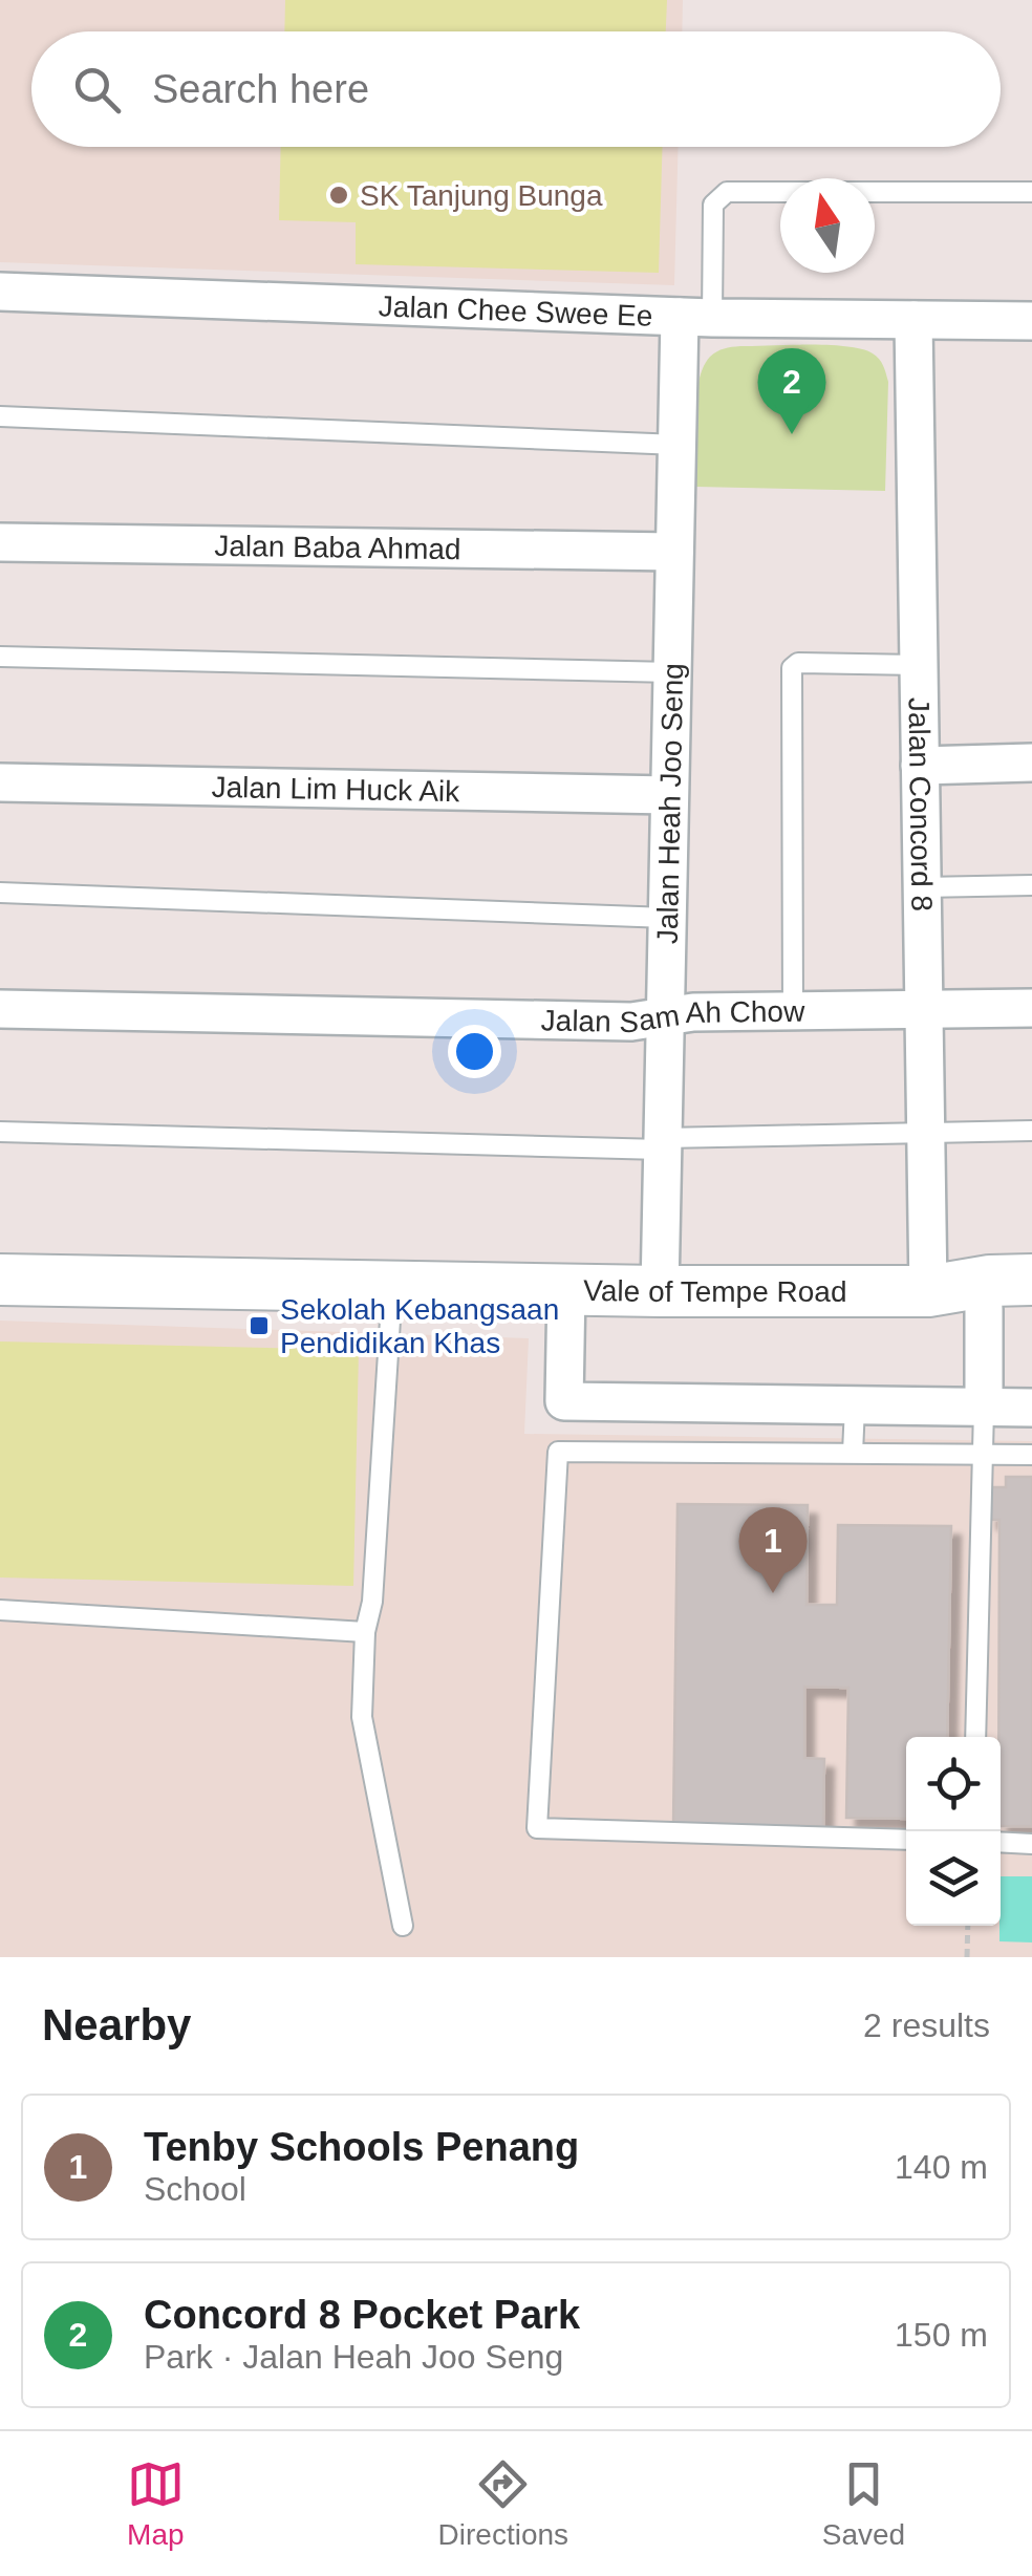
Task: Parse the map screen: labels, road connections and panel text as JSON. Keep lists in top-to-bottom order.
{
  "streets": {
    "main road": ["Vale of Tempe Road"],
    "street": [
      "Jalan Chee Swee Ee",
      "Jalan Baba Ahmad",
      "Jalan Lim Huck Aik",
      "Jalan Heah Joo Seng",
      "Jalan Concord 8",
      "Jalan Sam Ah Chow"
    ]
  },
  "crossings": [
    ["Jalan Chee Swee Ee", "Jalan Heah Joo Seng"],
    ["Jalan Chee Swee Ee", "Jalan Concord 8"],
    ["Jalan Baba Ahmad", "Jalan Heah Joo Seng"],
    ["Jalan Lim Huck Aik", "Jalan Heah Joo Seng"],
    ["Jalan Heah Joo Seng", "Jalan Sam Ah Chow"],
    ["Jalan Heah Joo Seng", "Vale of Tempe Road"],
    ["Jalan Concord 8", "Jalan Sam Ah Chow"],
    ["Jalan Concord 8", "Vale of Tempe Road"]
  ],
  "places": {
    "other": ["SK Tanjung Bunga"],
    "transit": ["Sekolah Kebangsaan Pendidikan Khas"]
  },
  "north": "top",
  "page": {
    "search": "Search here",
    "pins": ["2", "1"],
    "heading": ["Nearby", "2 results"],
    "list": [
      {
        "mark": "1",
        "name": "Tenby Schools Penang",
        "note": "School",
        "value": "140 m"
      },
      {
        "mark": "2",
        "name": "Concord 8 Pocket Park",
        "note": "Park · Jalan Heah Joo Seng",
        "value": "150 m"
      }
    ],
    "nav": ["Map", "Directions", "Saved"]
  }
}
